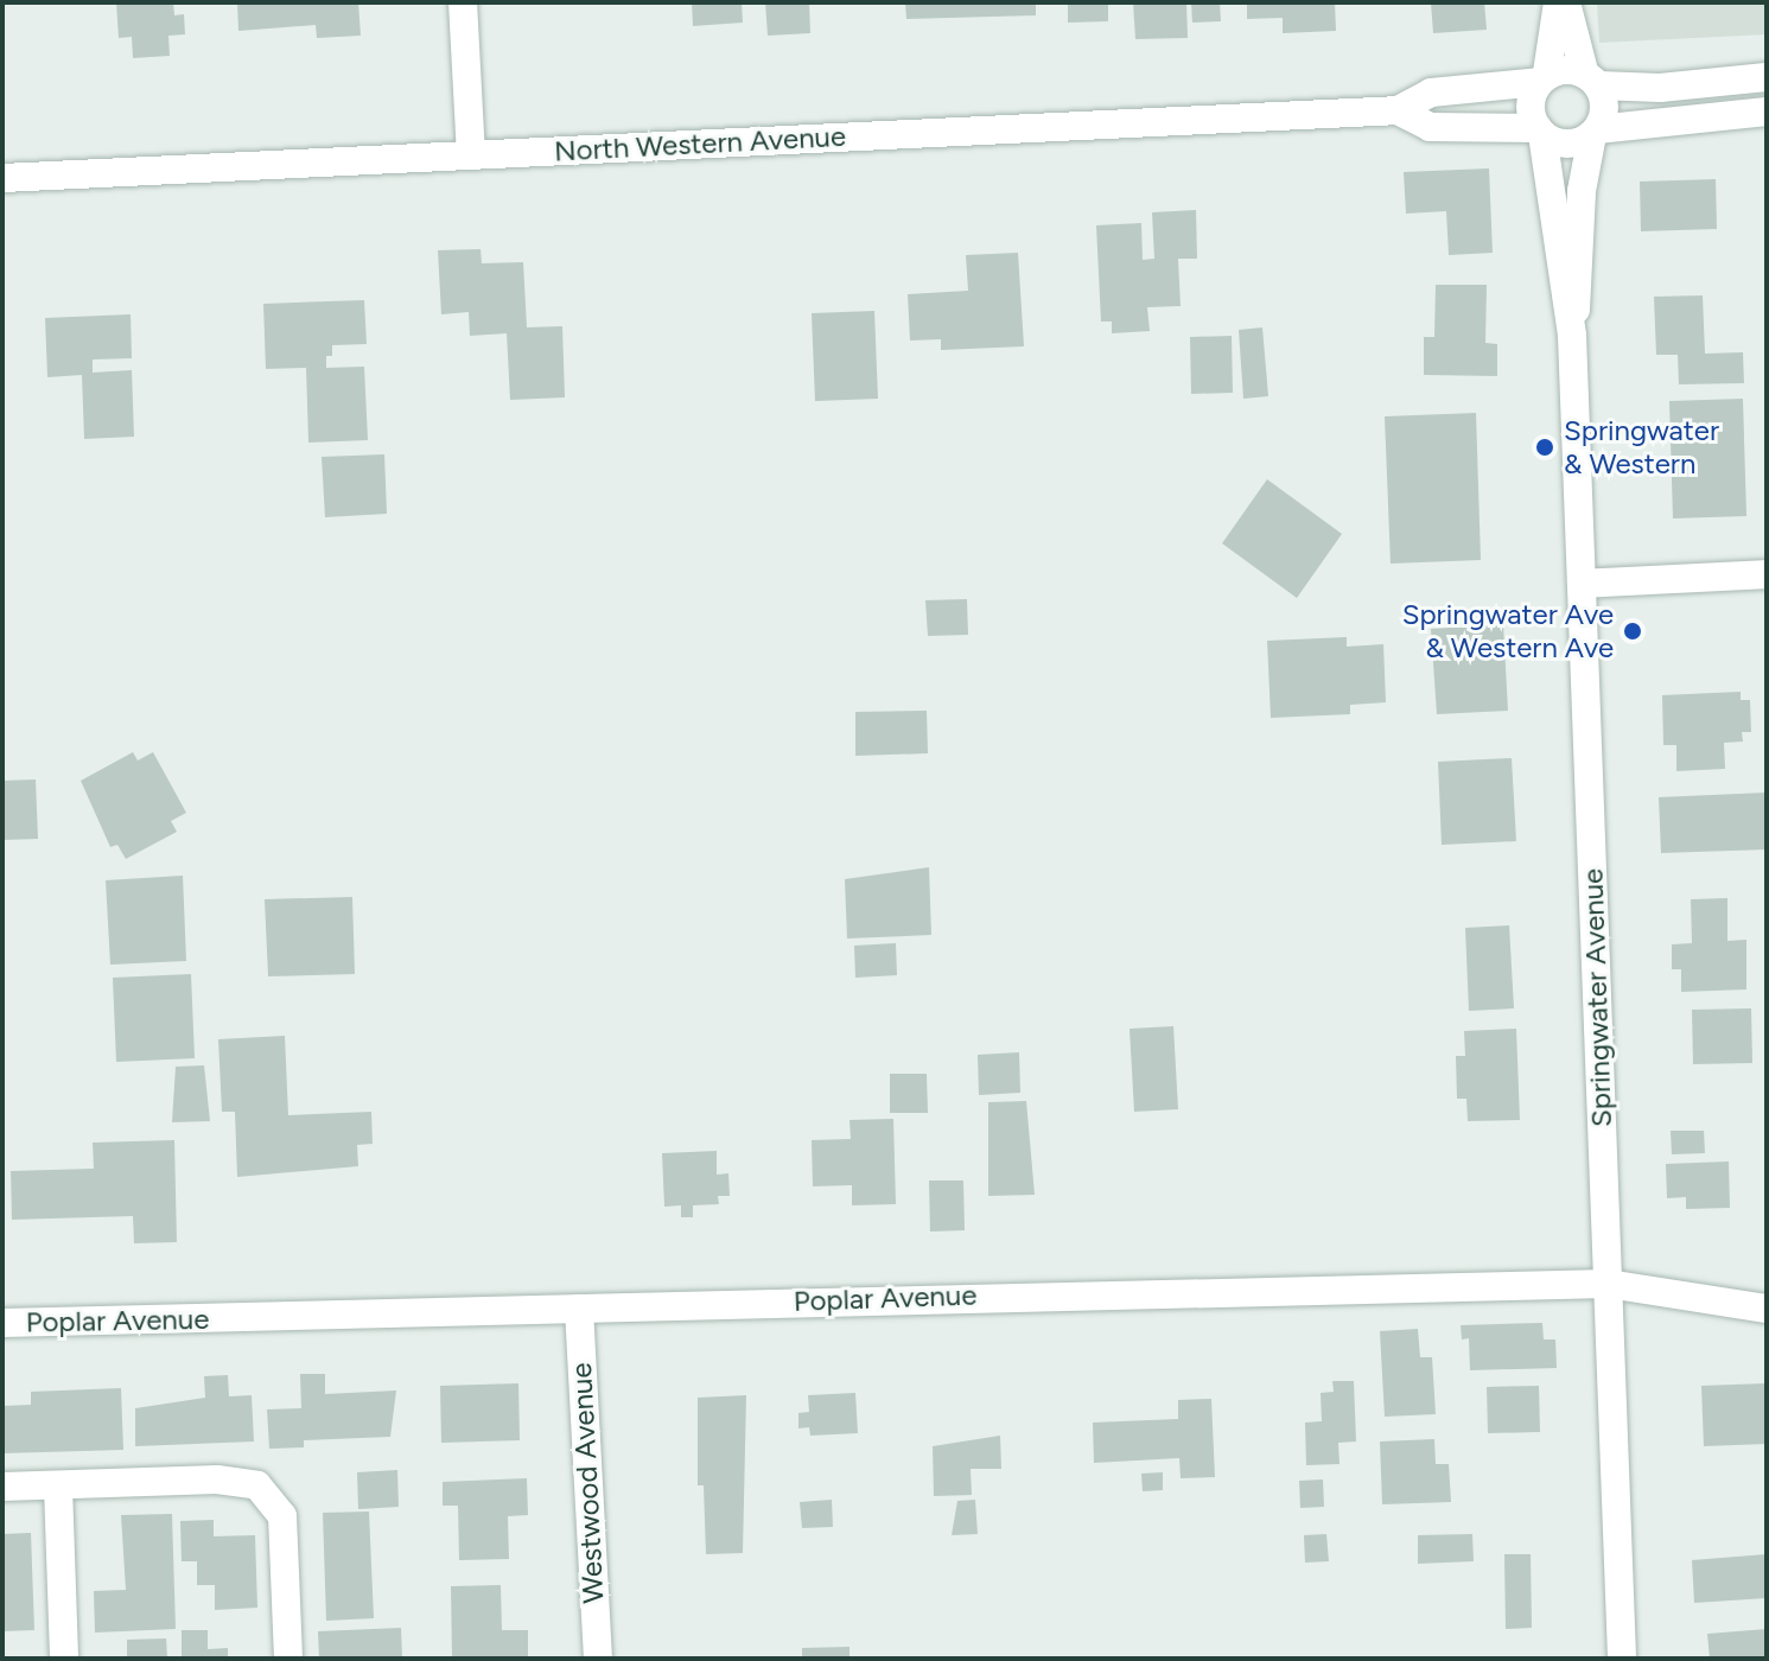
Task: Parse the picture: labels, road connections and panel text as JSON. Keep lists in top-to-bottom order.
{
  "streets": {
    "street": [
      "North Western Avenue",
      "Springwater Avenue",
      "Poplar Avenue",
      "Westwood Avenue"
    ]
  },
  "crossings": [
    ["North Western Avenue", "Springwater Avenue"],
    ["Springwater Avenue", "Poplar Avenue"],
    ["Poplar Avenue", "Westwood Avenue"]
  ],
  "places": ["Springwater & Western", "Springwater Ave & Western Ave"]
}
